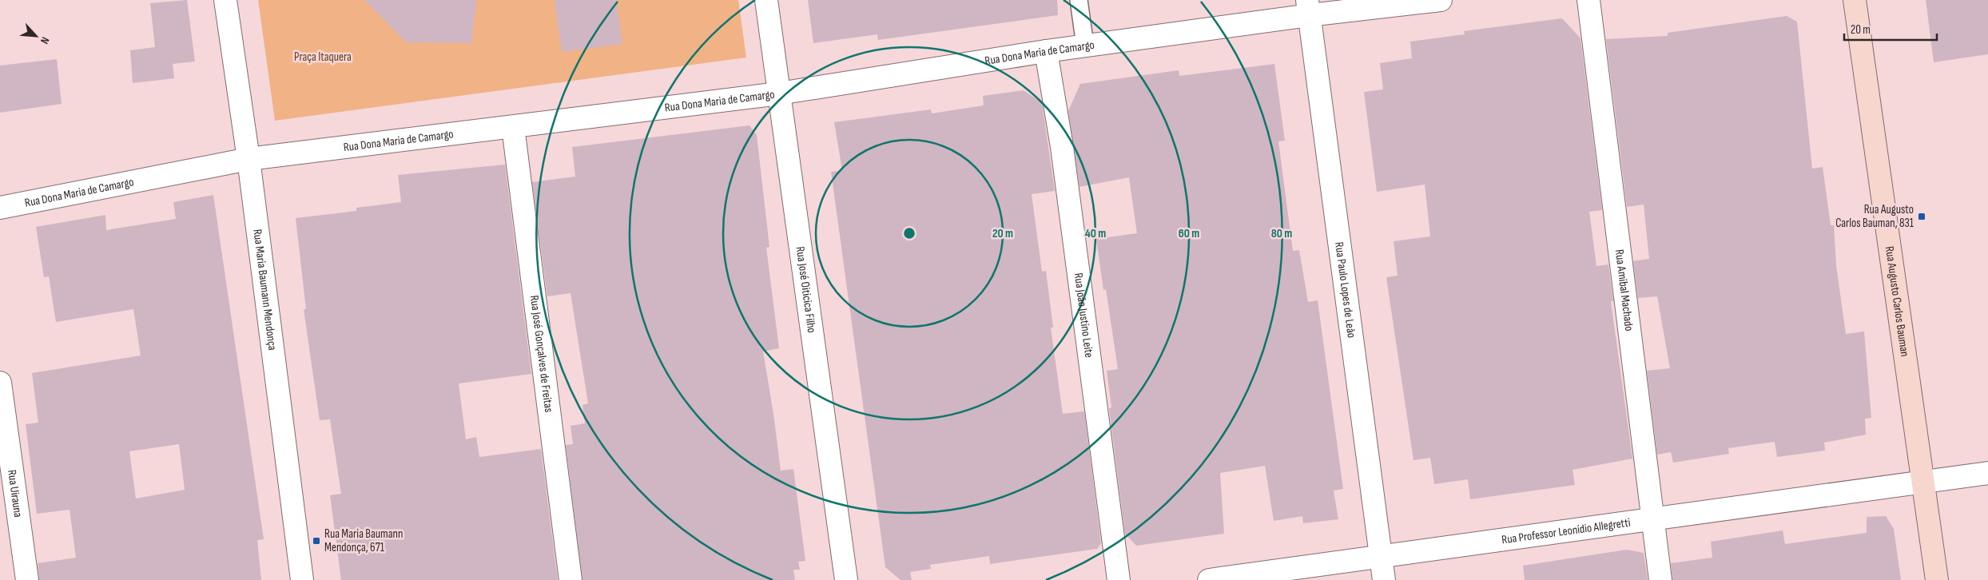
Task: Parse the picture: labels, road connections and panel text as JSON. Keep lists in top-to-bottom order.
{
  "streets": {
    "main road": ["Rua Augusto Carlos Bauman"],
    "street": [
      "Rua Dona Maria de Camargo",
      "Rua Maria Baumann Mendonça",
      "Rua José Oiticica Filho",
      "Rua Paulo Lopes de Leão",
      "Rua Amibal Machado",
      "Rua João Justino Leite",
      "Rua José Gonçalves de Freitas",
      "Rua Uirauna",
      "Rua Professor Leonídio Allegretti"
    ]
  },
  "crossings": [
    ["Rua Dona Maria de Camargo", "Rua Maria Baumann Mendonça"],
    ["Rua Dona Maria de Camargo", "Rua José Oiticica Filho"],
    ["Rua Dona Maria de Camargo", "Rua Paulo Lopes de Leão"],
    ["Rua Dona Maria de Camargo", "Rua João Justino Leite"],
    ["Rua Dona Maria de Camargo", "Rua José Gonçalves de Freitas"],
    ["Rua Paulo Lopes de Leão", "Rua Professor Leonídio Allegretti"],
    ["Rua Amibal Machado", "Rua Professor Leonídio Allegretti"],
    ["Rua Augusto Carlos Bauman", "Rua Professor Leonídio Allegretti"]
  ],
  "parks": ["Praça Itaquera"],
  "places": {
    "transit": ["Rua Augusto Carlos Bauman, 831", "Rua Maria Baumann Mendonça, 671"]
  },
  "scale_bar": "20 m",
  "north": "bottom right",
  "rings": [
    "20 m",
    "40 m",
    "60 m",
    "80 m"
  ]
}
